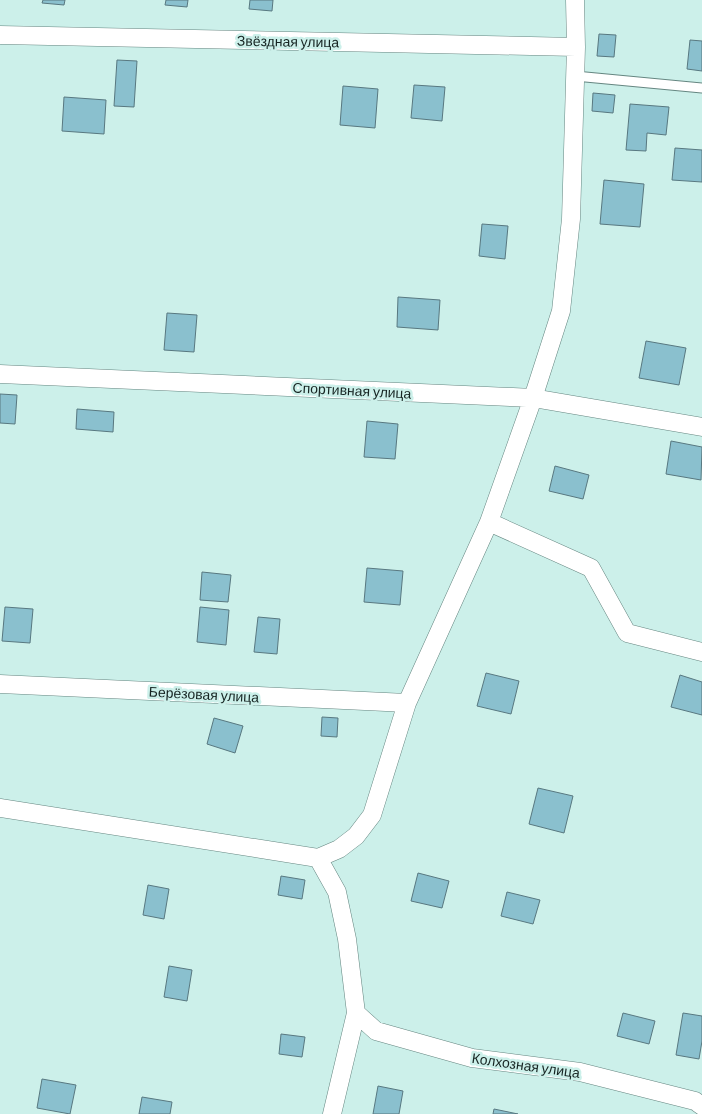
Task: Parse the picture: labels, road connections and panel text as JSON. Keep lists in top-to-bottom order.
{
  "streets": {
    "street": [
      "Звёздная улица",
      "Спортивная улица",
      "Берёзовая улица",
      "Колхозная улица"
    ]
  }
}
